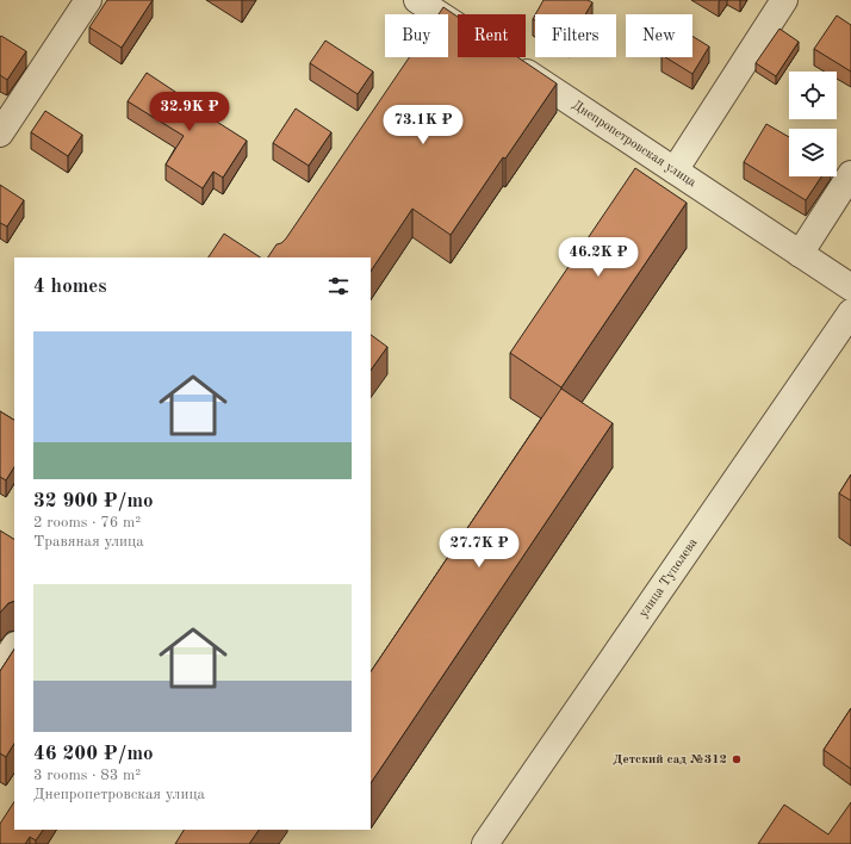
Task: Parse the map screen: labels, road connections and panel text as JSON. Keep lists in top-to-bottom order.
{
  "streets": {
    "street": ["Днепропетровская улица", "улица Туполева"]
  },
  "places": ["Детский сад №312"],
  "page": {
    "chip": [
      "Buy",
      "Rent",
      "Filters",
      "New"
    ],
    "price": [
      "32.9K ₽",
      "73.1K ₽",
      "46.2K ₽",
      "27.7K ₽"
    ],
    "heading": "4 homes",
    "list": [
      {
        "name": "32 900 ₽/mo",
        "note": "2 rooms · 76 m² · Травяная улица"
      },
      {
        "name": "46 200 ₽/mo",
        "note": "3 rooms · 83 m² · Днепропетровская улица"
      }
    ]
  }
}
